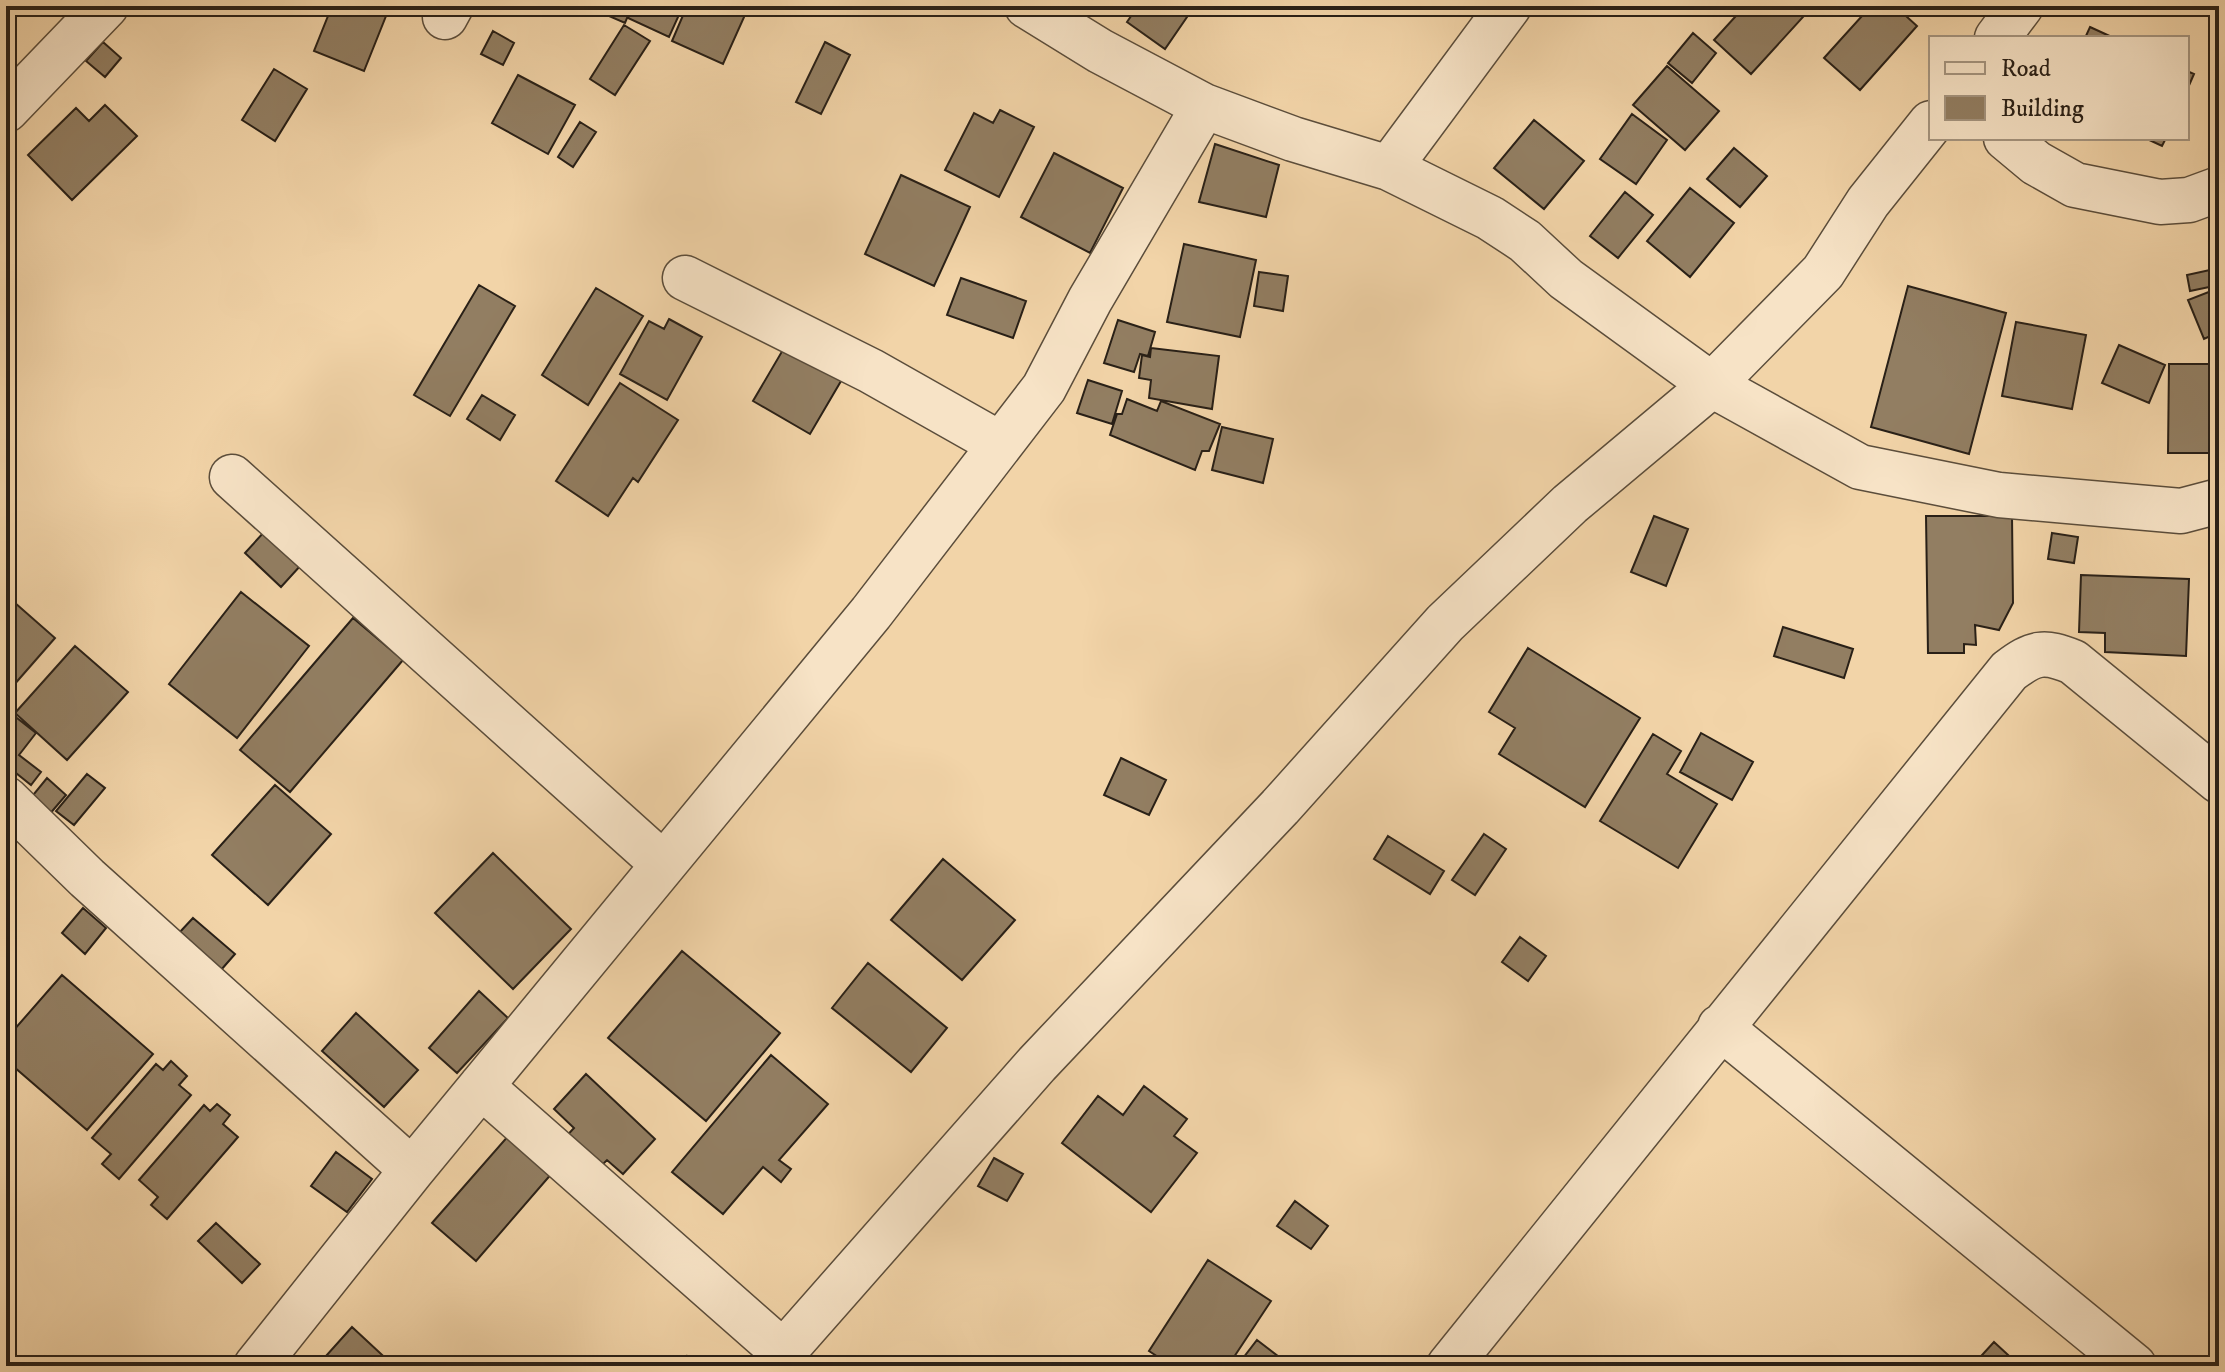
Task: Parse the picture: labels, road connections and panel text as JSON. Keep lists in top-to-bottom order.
{
  "legend": ["Road", "Building"]
}
